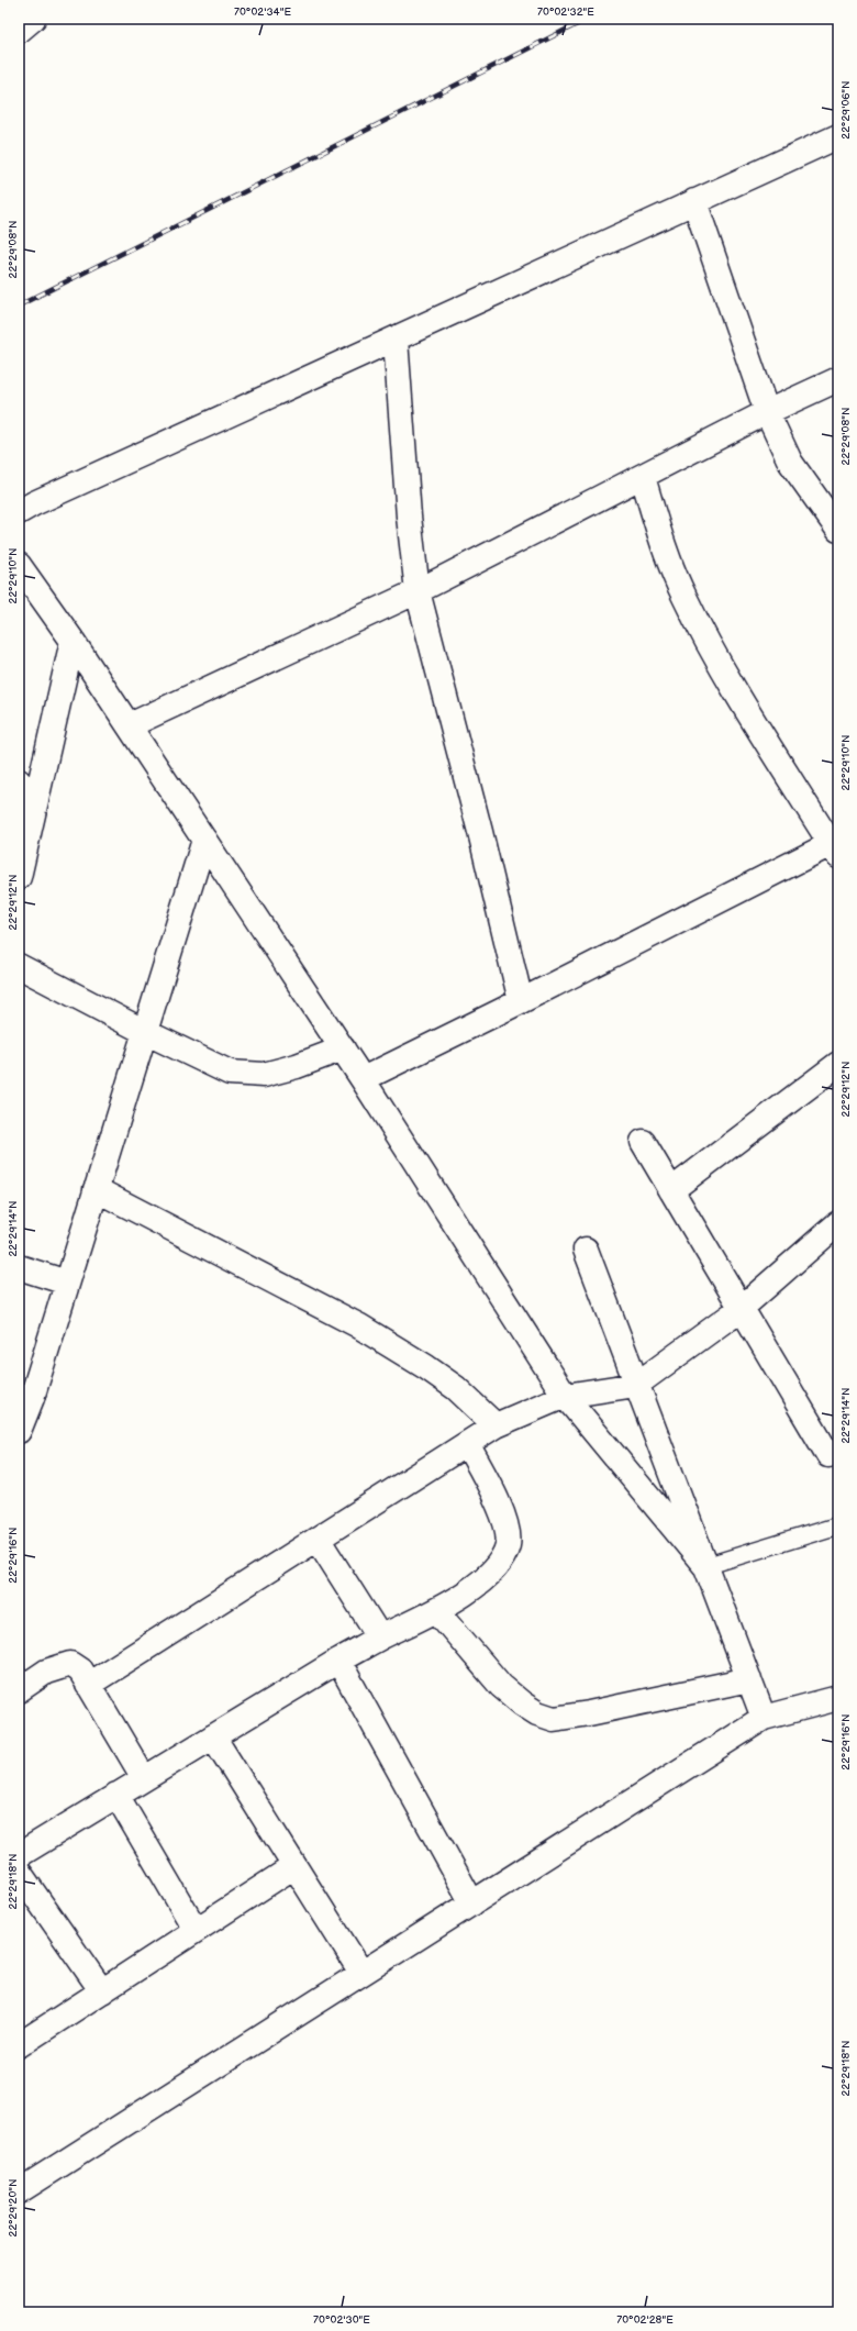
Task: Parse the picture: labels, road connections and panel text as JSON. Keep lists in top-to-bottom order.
{
  "coordinates": [
    "70°02'34\"E",
    "70°02'32\"E",
    "22°29'06\"N",
    "22°29'08\"N",
    "22°29'10\"N",
    "22°29'12\"N",
    "22°29'14\"N",
    "22°29'16\"N",
    "22°29'18\"N",
    "22°29'20\"N",
    "70°02'30\"E",
    "70°02'28\"E"
  ]
}
